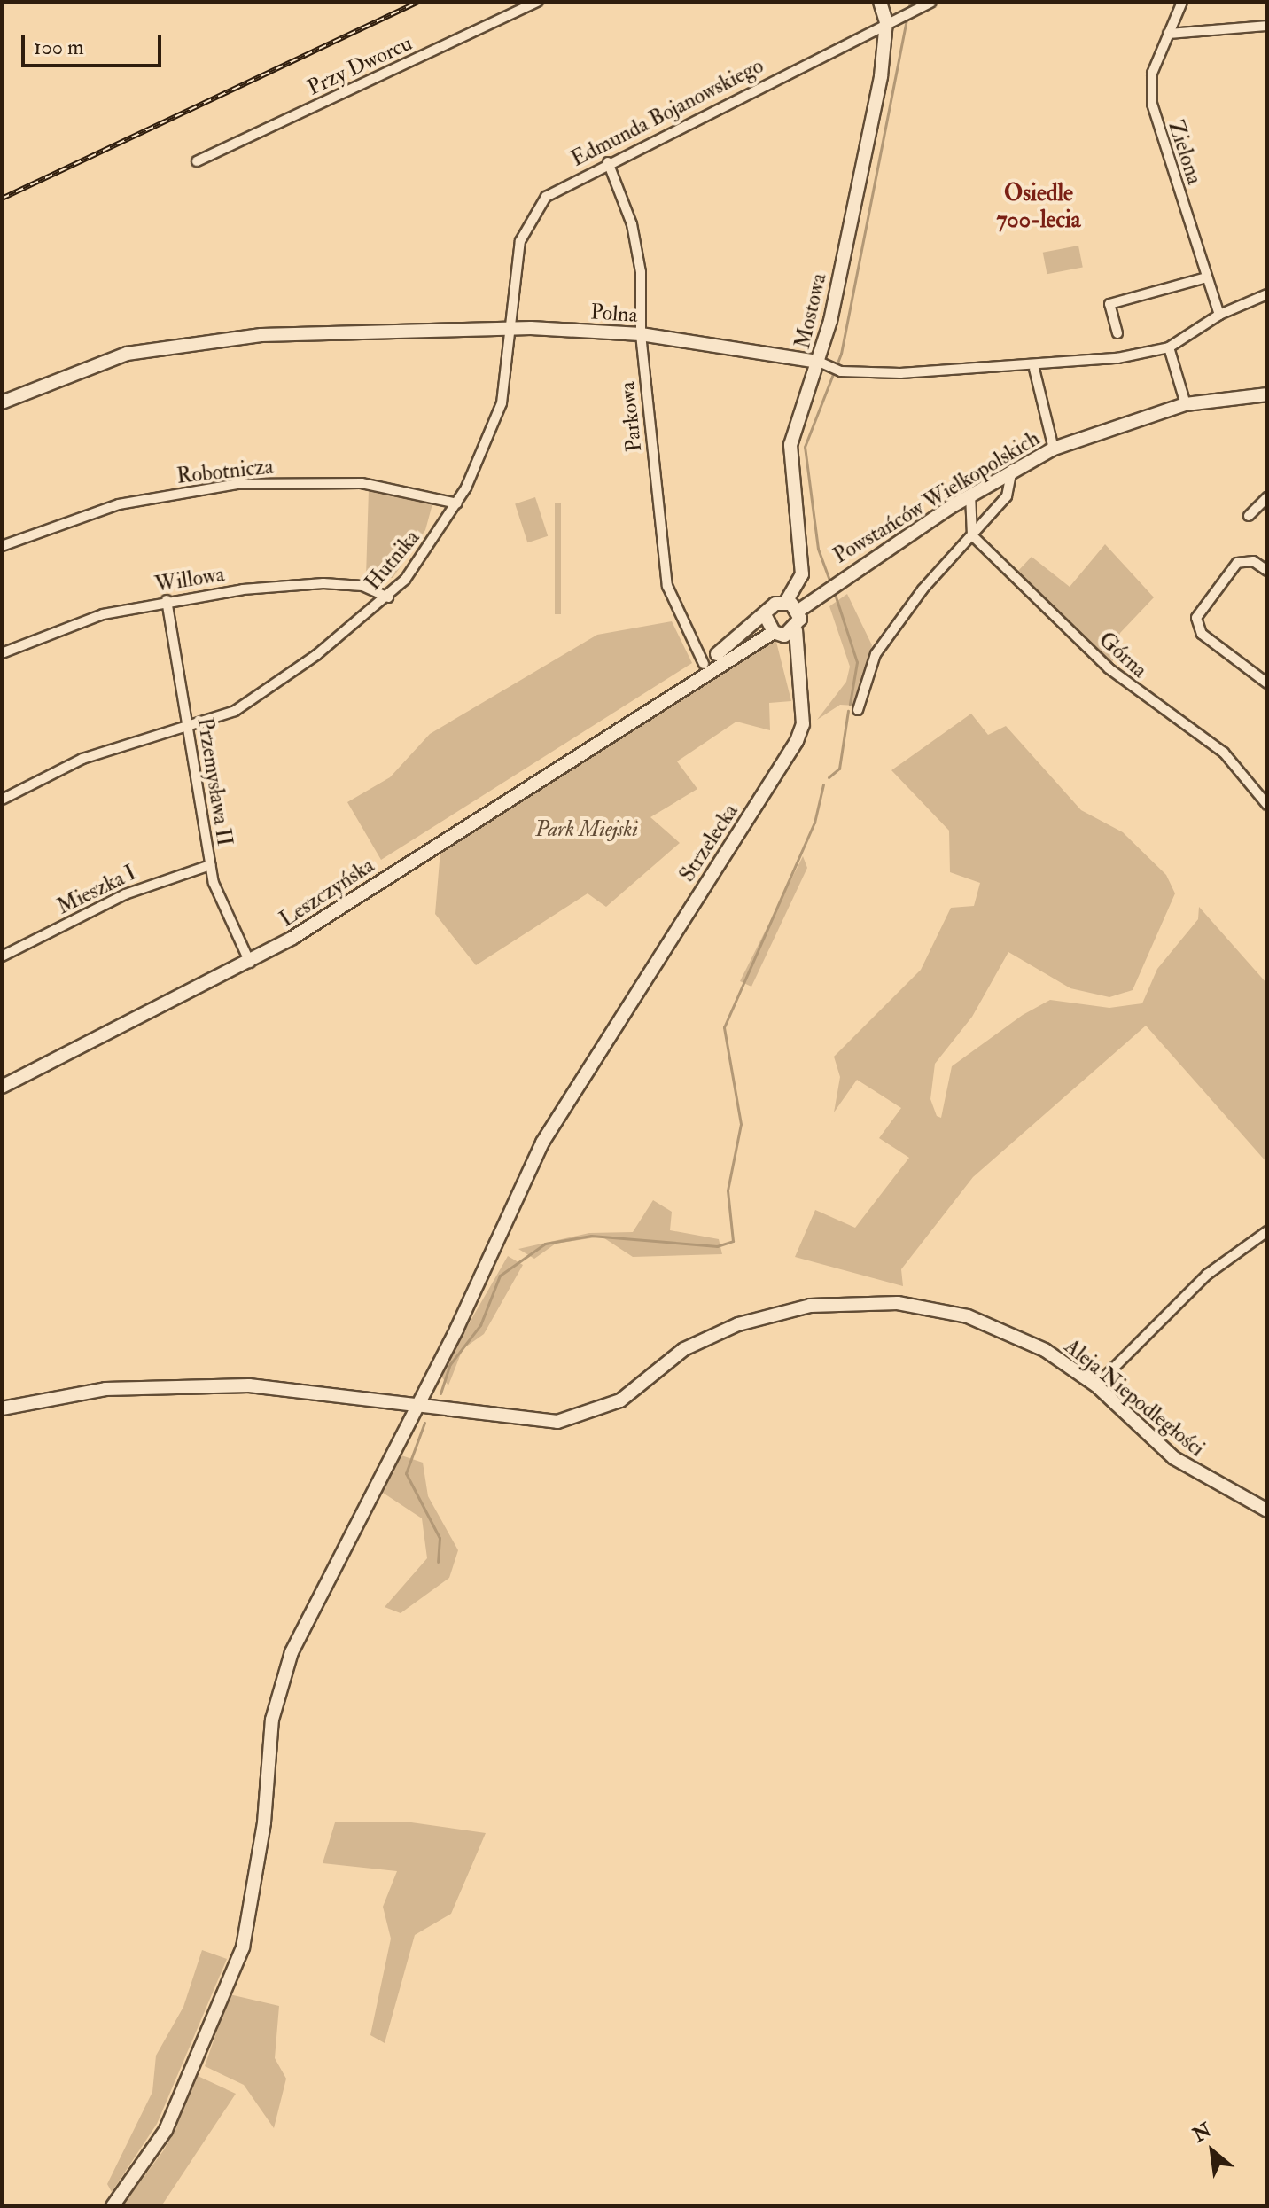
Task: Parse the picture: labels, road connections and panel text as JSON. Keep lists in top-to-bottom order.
{
  "streets": {
    "street": [
      "Przy Dworcu",
      "Edmunda Bojanowskiego",
      "Zielona",
      "Mostowa",
      "Polna",
      "Parkowa",
      "Robotnicza",
      "Powstańców Wielkopolskich",
      "Hutnika",
      "Willowa",
      "Górna",
      "Przemysława II",
      "Strzelecka",
      "Mieszka I",
      "Leszczyńska",
      "Aleja Niepodległości"
    ]
  },
  "crossings": [
    ["Edmunda Bojanowskiego", "Mostowa"],
    ["Edmunda Bojanowskiego", "Polna"],
    ["Edmunda Bojanowskiego", "Parkowa"],
    ["Edmunda Bojanowskiego", "Hutnika"],
    ["Zielona", "Polna"],
    ["Mostowa", "Polna"],
    ["Polna", "Parkowa"],
    ["Polna", "Hutnika"],
    ["Parkowa", "Leszczyńska"],
    ["Robotnicza", "Hutnika"],
    ["Powstańców Wielkopolskich", "Strzelecka"],
    ["Powstańców Wielkopolskich", "Leszczyńska"],
    ["Hutnika", "Willowa"],
    ["Hutnika", "Przemysława II"],
    ["Willowa", "Przemysława II"],
    ["Przemysława II", "Mieszka I"],
    ["Przemysława II", "Leszczyńska"],
    ["Strzelecka", "Leszczyńska"],
    ["Strzelecka", "Aleja Niepodległości"]
  ],
  "districts": ["Osiedle 700-lecia"],
  "parks": ["Park Miejski"],
  "scale_bar": "100 m",
  "north": "top left"
}
